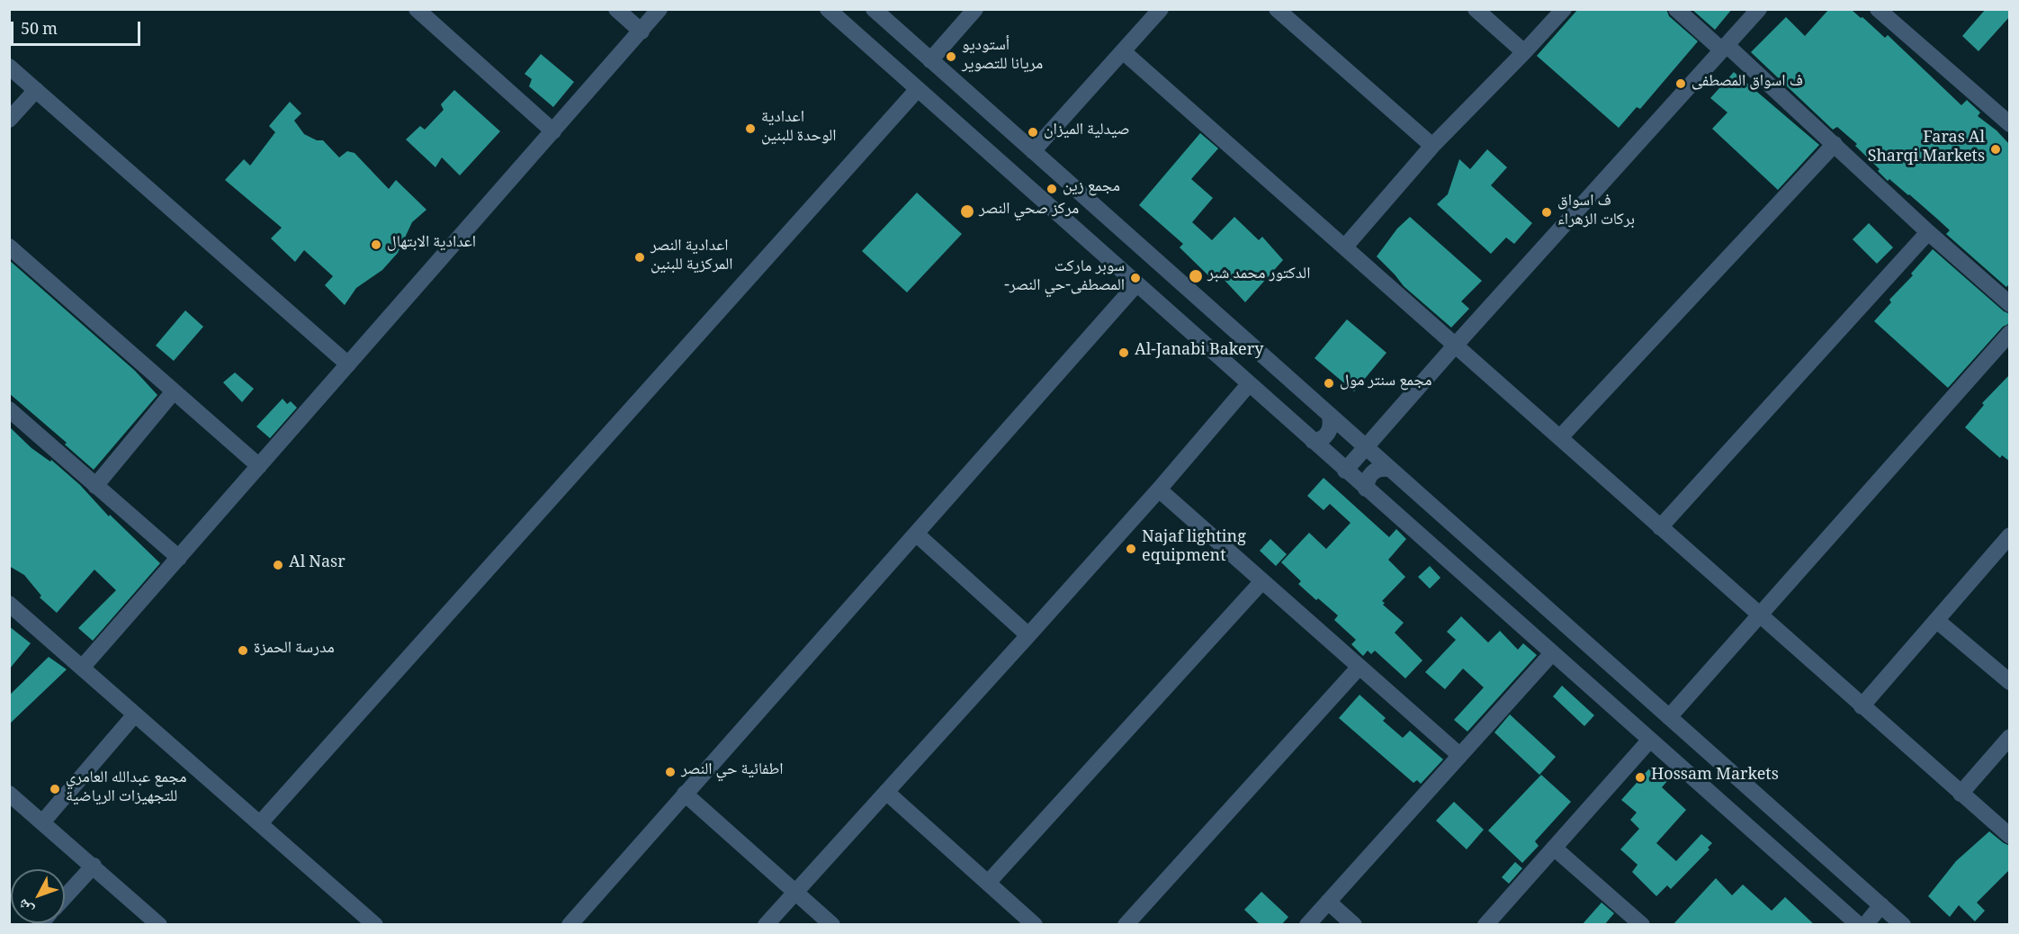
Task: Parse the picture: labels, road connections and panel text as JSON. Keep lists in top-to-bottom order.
{
  "places": [
    "أستوديو مريانا للتصوير",
    "ف اسواق المصطفى",
    "اعدادية الوحدة للبنين",
    "صيدلية الميزان",
    "Faras Al Sharqi Markets",
    "مجمع زين",
    "مركز صحي النصر",
    "ف اسواق بركات الزهراء",
    "اعدادية الابتهال",
    "اعدادية النصر المركزية للبنين",
    "الدكتور محمد شبر",
    "سوبر ماركت -المصطفى-حي النصر",
    "Al-Janabi Bakery",
    "مجمع سنتر مول",
    "Najaf lighting equipment",
    "Al Nasr",
    "مدرسة الحمزة",
    "اطفائية حي النصر",
    "Hossam Markets",
    "مجمع عبدالله العامري للتجهيزات الرياضية"
  ],
  "scale_bar": "50 m",
  "north": "bottom left"
}
